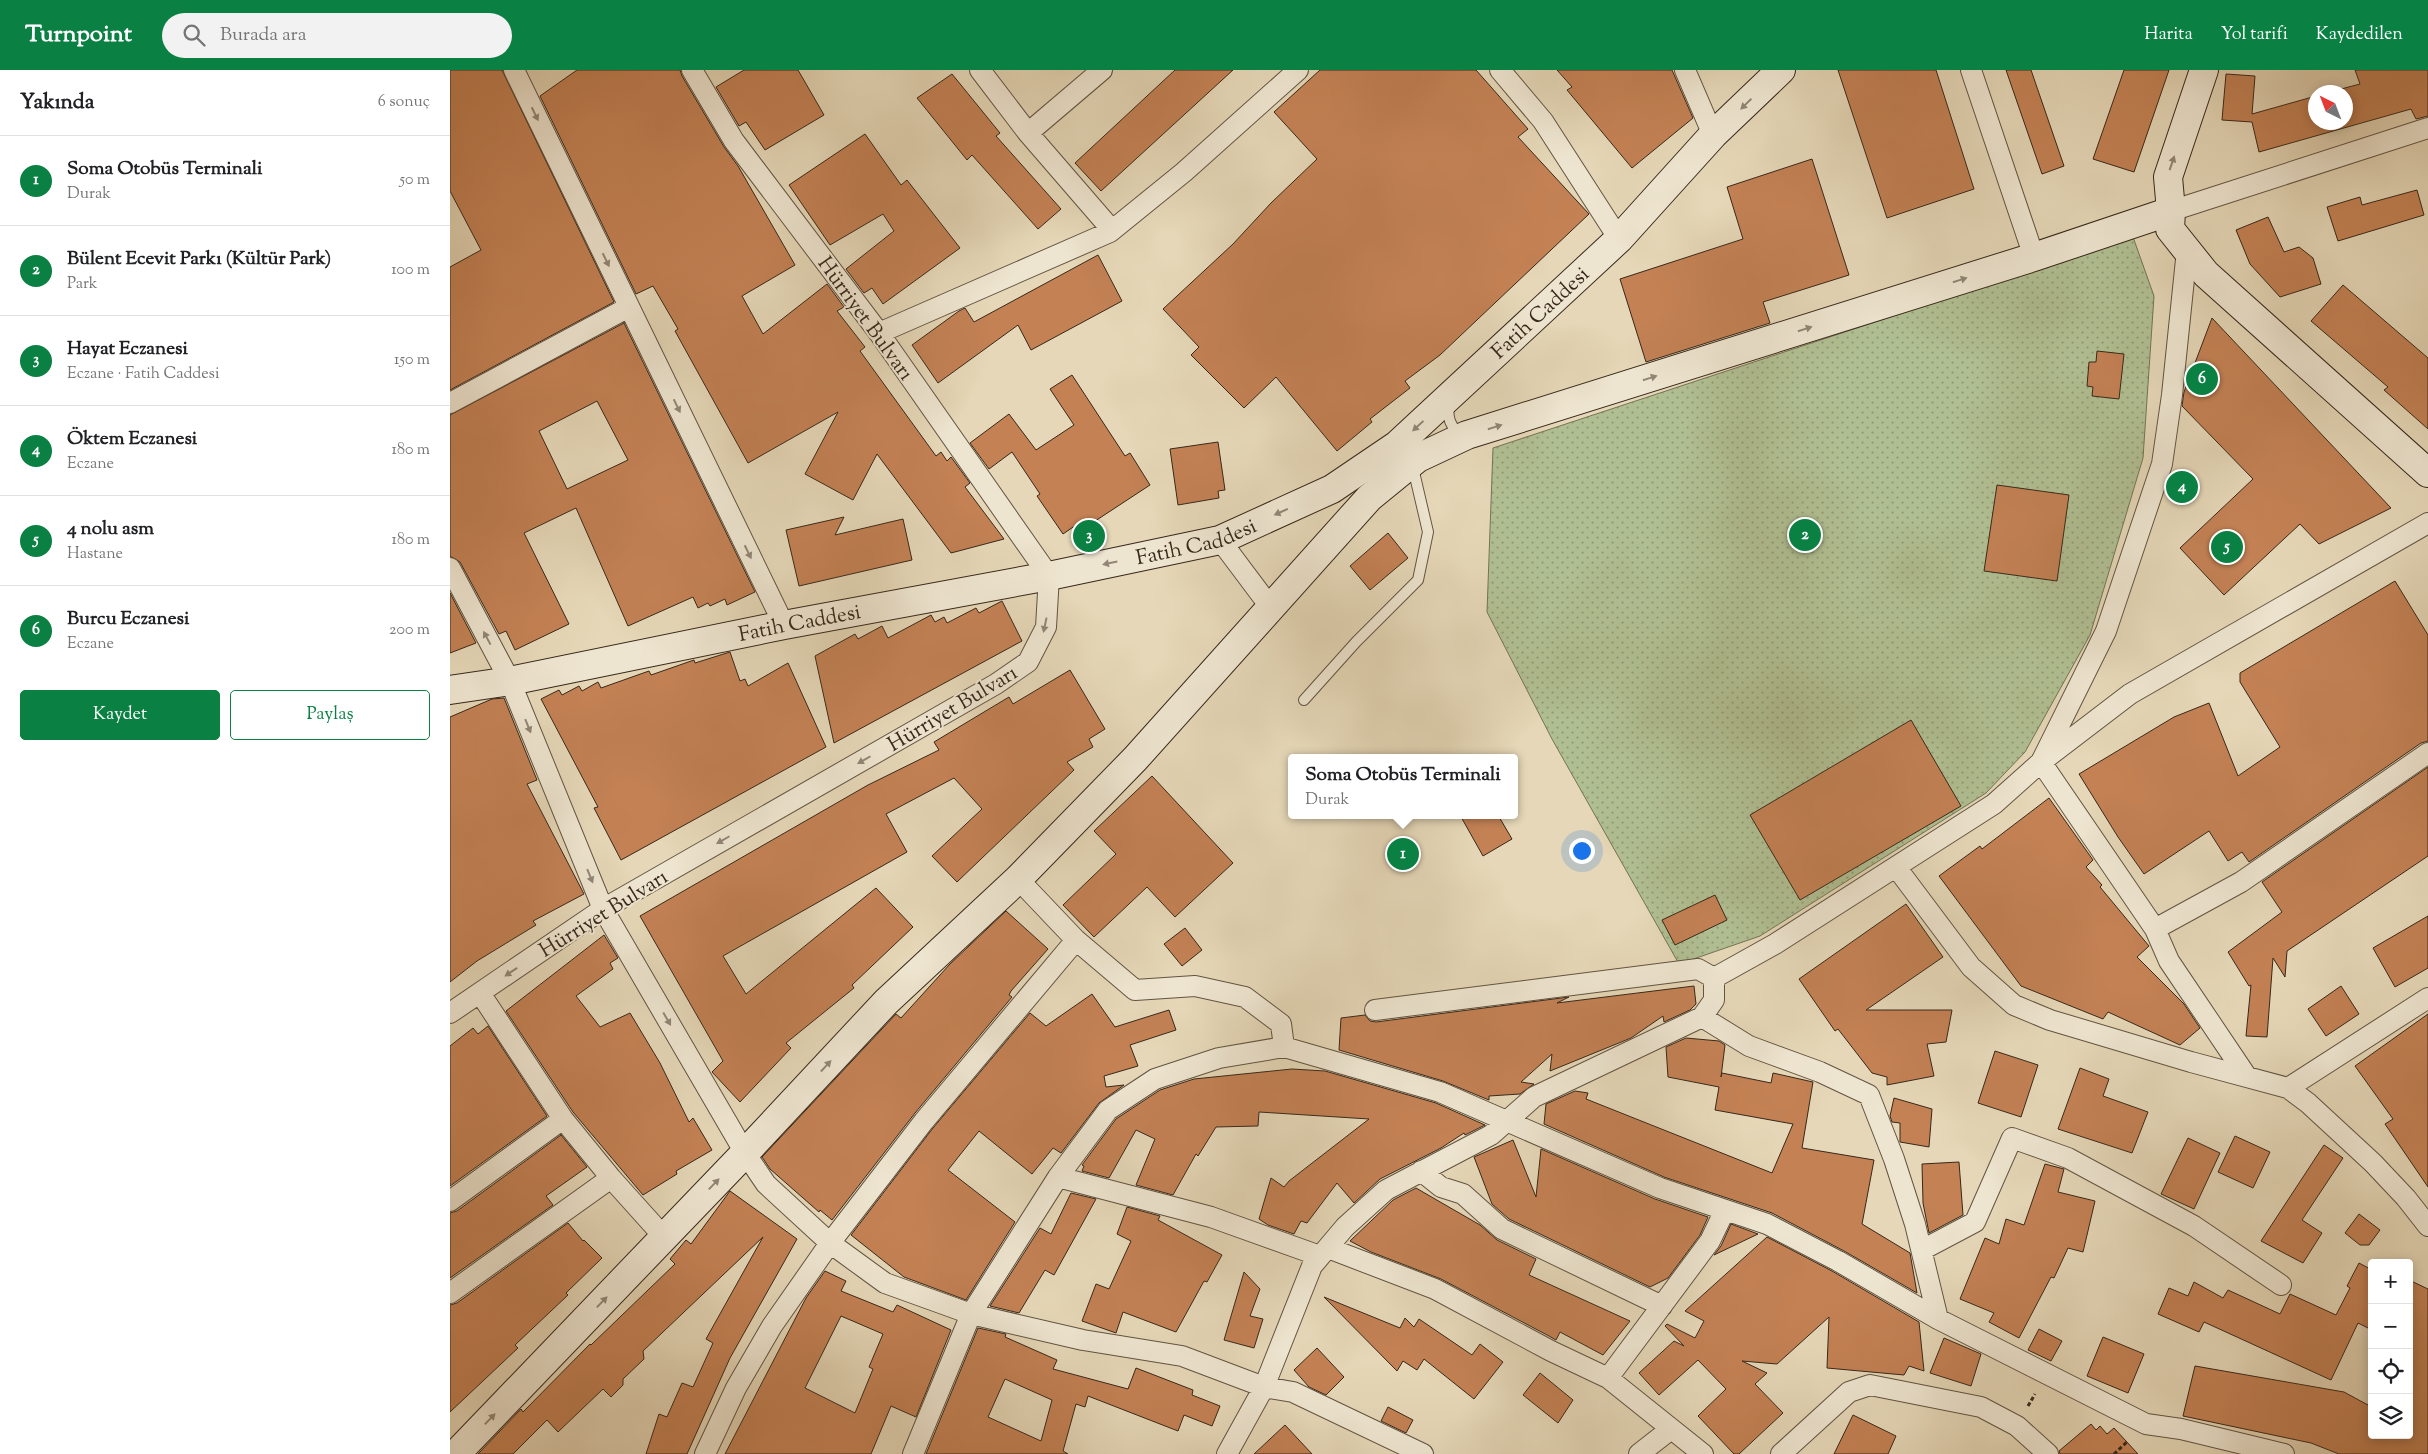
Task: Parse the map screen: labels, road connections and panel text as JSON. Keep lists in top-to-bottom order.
{
  "streets": {
    "street": ["Fatih Caddesi", "Hürriyet Bulvarı"]
  },
  "crossings": [
    ["Fatih Caddesi", "Hürriyet Bulvarı"]
  ],
  "north": "top left",
  "page": {
    "header": "Turnpoint",
    "search": "Burada ara",
    "nav": ["Harita", "Yol tarifi", "Kaydedilen"],
    "heading": ["Yakında", "6 sonuç"],
    "list": [
      {
        "mark": "1",
        "name": "Soma Otobüs Terminali",
        "note": "Durak",
        "value": "50 m"
      },
      {
        "mark": "2",
        "name": "Bülent Ecevit Parkı (Kültür Park)",
        "note": "Park",
        "value": "100 m"
      },
      {
        "mark": "3",
        "name": "Hayat Eczanesi",
        "note": "Eczane · Fatih Caddesi",
        "value": "150 m"
      },
      {
        "mark": "4",
        "name": "Öktem Eczanesi",
        "note": "Eczane",
        "value": "180 m"
      },
      {
        "mark": "5",
        "name": "4 nolu asm",
        "note": "Hastane",
        "value": "180 m"
      },
      {
        "mark": "6",
        "name": "Burcu Eczanesi",
        "note": "Eczane",
        "value": "200 m"
      }
    ],
    "pins": [
      "6",
      "4",
      "2",
      "3",
      "5",
      "1"
    ],
    "buttons": ["Kaydet", "Paylaş"],
    "popup": ["Soma Otobüs Terminali", "Durak"],
    "map_buttons": ["+", "−"]
  }
}
